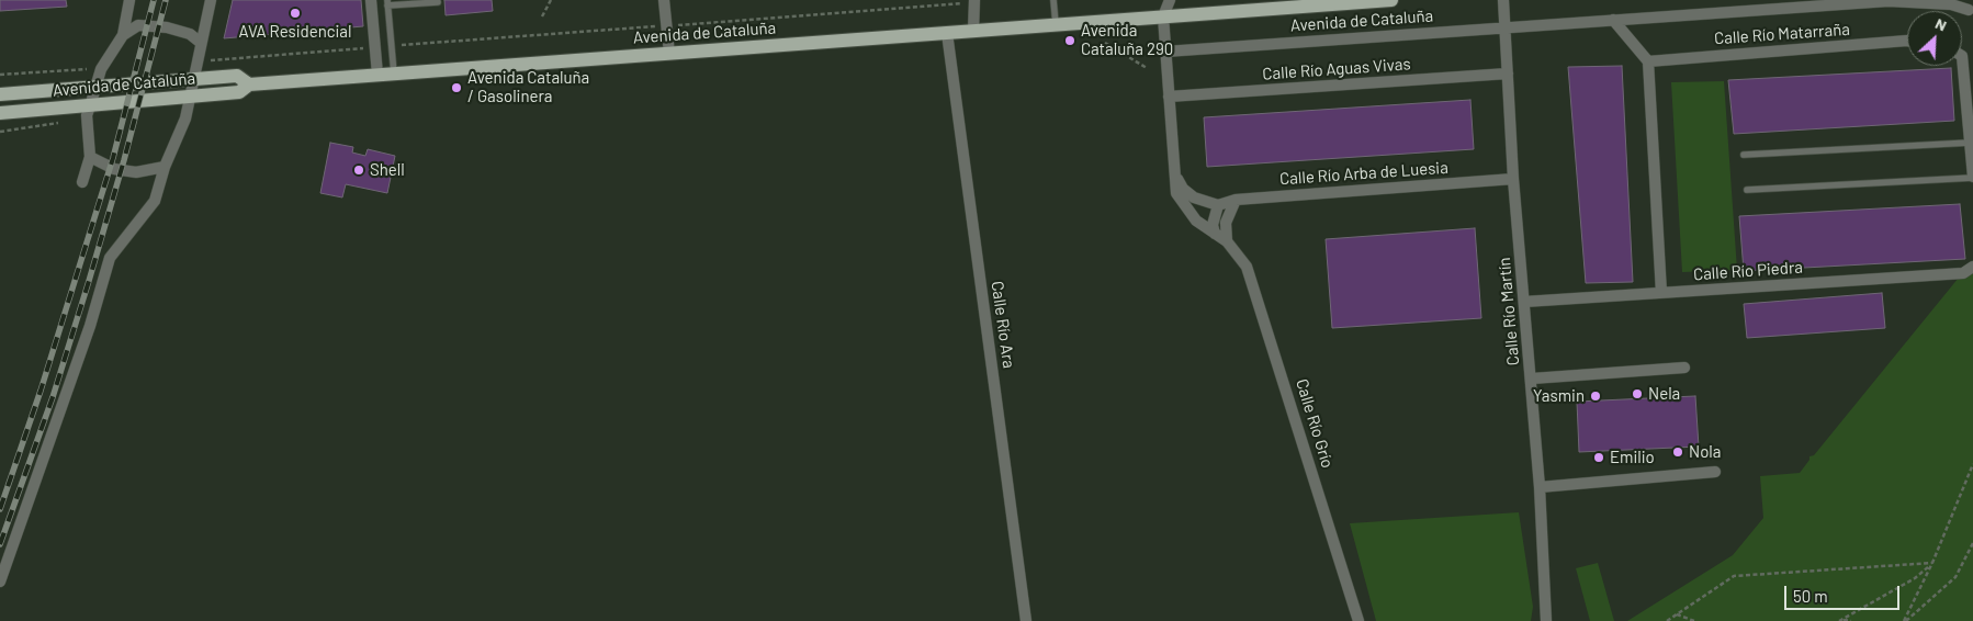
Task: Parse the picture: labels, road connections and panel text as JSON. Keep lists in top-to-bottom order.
{
  "streets": {
    "main road": ["Avenida de Cataluña"],
    "street": [
      "Calle Río Matarraña",
      "Calle Río Aguas Vivas",
      "Calle Río Arba de Luesia",
      "Calle Río Piedra",
      "Calle Río Martín",
      "Calle Río Ara",
      "Calle Río Grío"
    ]
  },
  "crossings": [
    ["Avenida de Cataluña", "Calle Río Martín"],
    ["Avenida de Cataluña", "Calle Río Ara"],
    ["Avenida de Cataluña", "Calle Río Grío"],
    ["Calle Río Aguas Vivas", "Calle Río Martín"],
    ["Calle Río Aguas Vivas", "Calle Río Grío"],
    ["Calle Río Arba de Luesia", "Calle Río Martín"],
    ["Calle Río Piedra", "Calle Río Martín"]
  ],
  "places": [
    "AVA Residencial",
    "Avenida Cataluña 290",
    "Avenida Cataluña / Gasolinera",
    "Shell",
    "Nela",
    "Yasmin",
    "Nola",
    "Emilio"
  ],
  "scale_bar": "50 m",
  "north": "top right"
}
